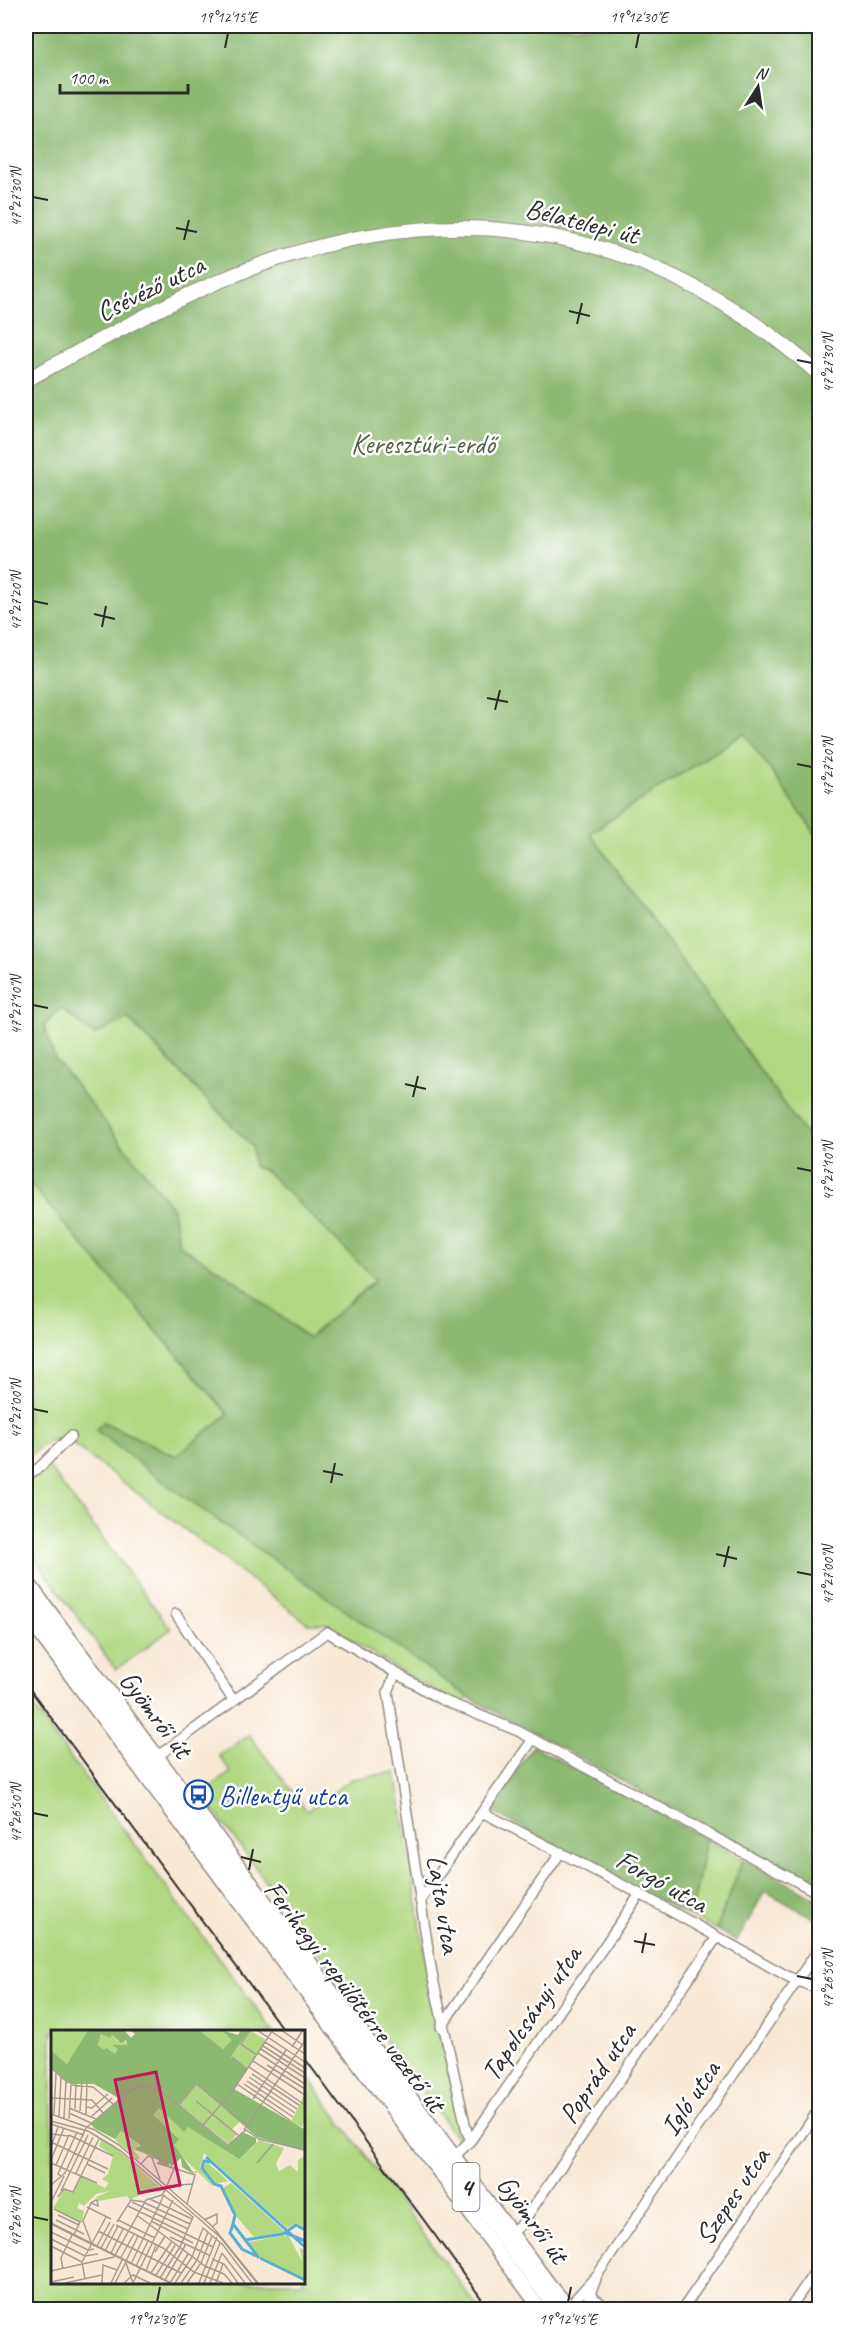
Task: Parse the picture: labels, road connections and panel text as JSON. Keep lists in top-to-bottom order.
{
  "streets": {
    "main road": [
      "Bélatelepi út",
      "Csévéző utca",
      "Ferihegyi repülőtérre vezető út",
      "4"
    ],
    "street": [
      "Gyömrői út",
      "Forgó utca",
      "Lajta utca",
      "Tapolcsányi utca",
      "Poprád utca",
      "Igló utca",
      "Szepes utca"
    ]
  },
  "crossings": [
    ["Bélatelepi út", "Csévéző utca"],
    ["Gyömrői út", "Ferihegyi repülőtérre vezető út"],
    ["Gyömrői út", "Tapolcsányi utca"],
    ["Gyömrői út", "Poprád utca"],
    ["Gyömrői út", "Igló utca"],
    ["Forgó utca", "Tapolcsányi utca"],
    ["Forgó utca", "Poprád utca"],
    ["Forgó utca", "Igló utca"],
    ["Lajta utca", "Tapolcsányi utca"],
    ["Ferihegyi repülőtérre vezető út", "Igló utca"]
  ],
  "parks": ["Keresztúri-erdő"],
  "places": {
    "bus stop": ["Billentyű utca"]
  },
  "scale_bar": "100 m",
  "north": "top",
  "coordinates": [
    "19°12'15\"E",
    "19°12'30\"E",
    "47°27'30\"N",
    "47°27'20\"N",
    "47°27'10\"N",
    "47°27'00\"N",
    "47°26'50\"N",
    "47°26'40\"N",
    "19°12'45\"E"
  ]
}
